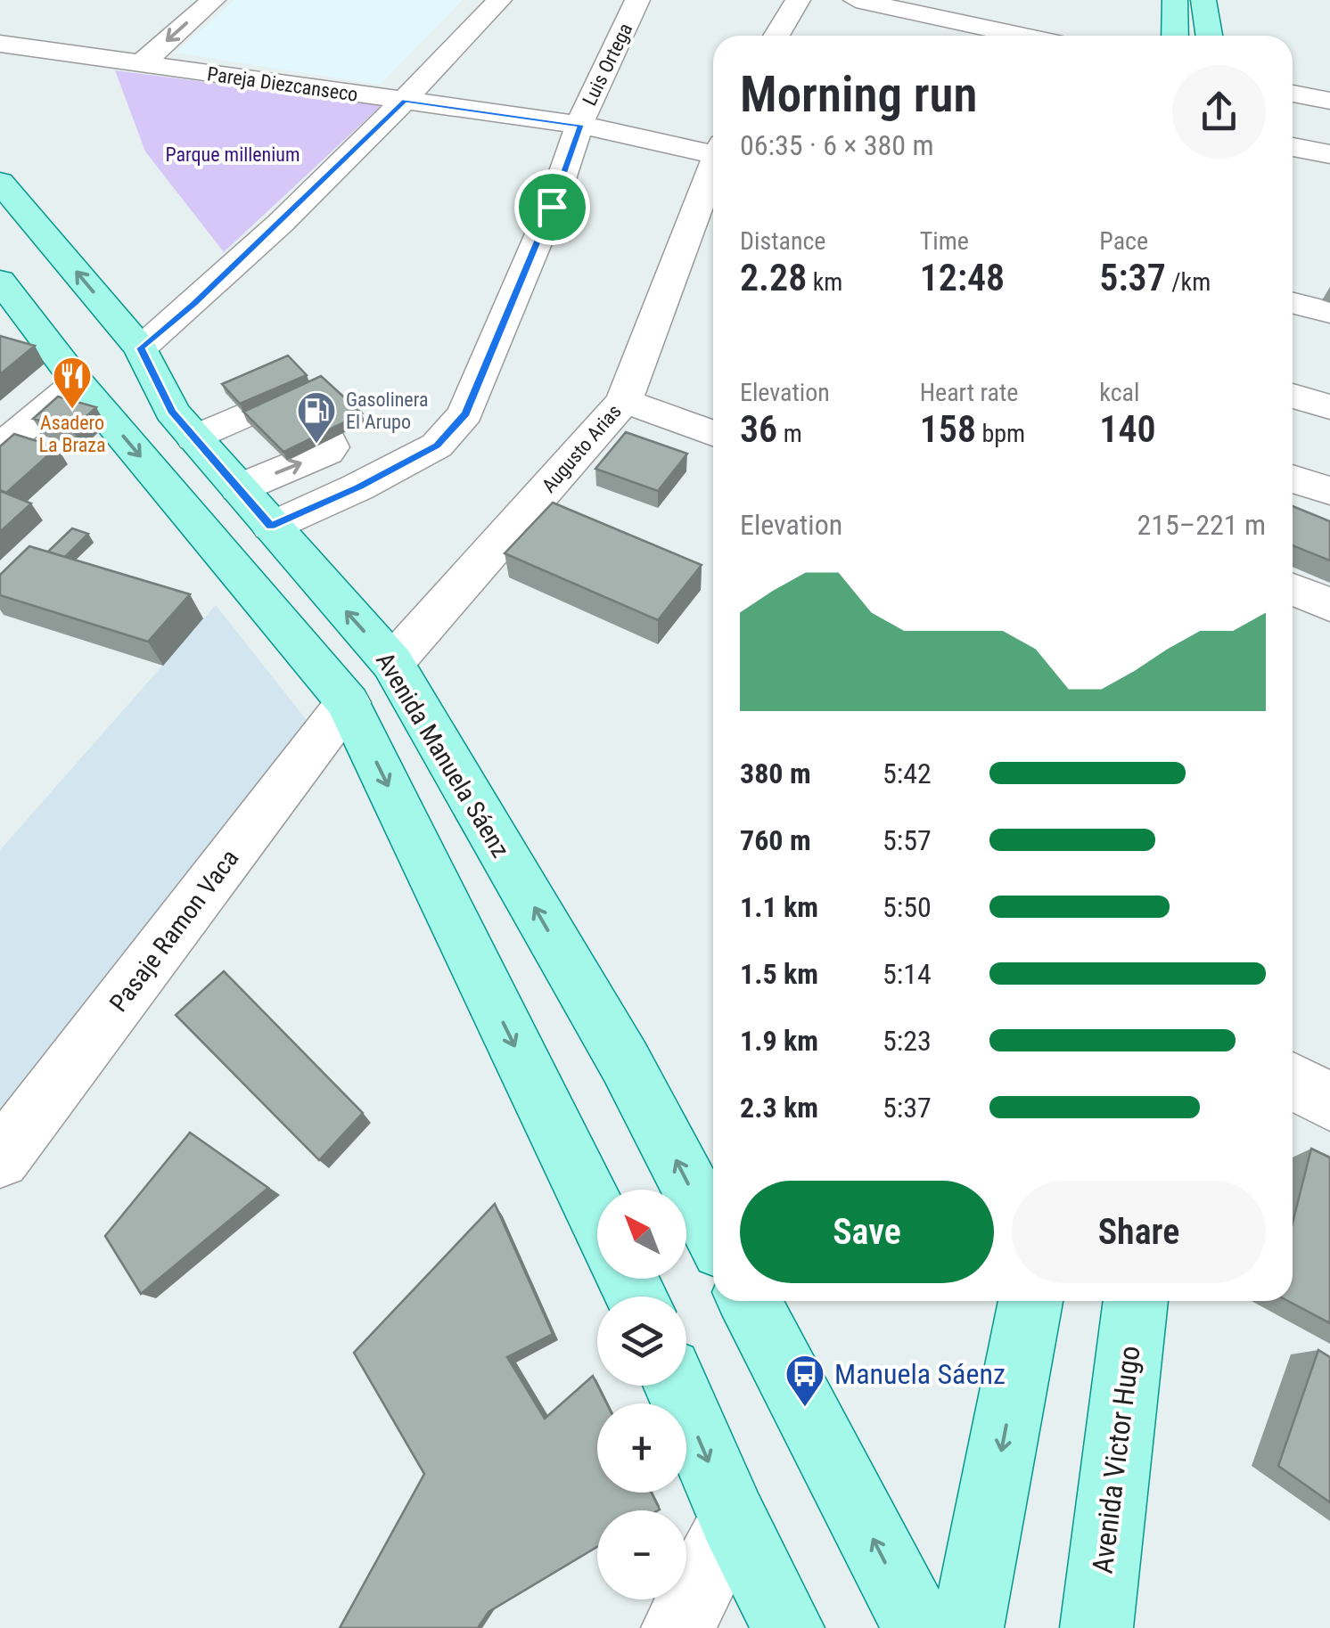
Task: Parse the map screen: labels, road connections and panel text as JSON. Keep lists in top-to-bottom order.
{
  "streets": {
    "main road": ["Avenida Manuela Sáenz", "Avenida Victor Hugo"],
    "street": [
      "Luis Ortega",
      "Pareja Diezcanseco",
      "Augusto Arias",
      "Pasaje Ramon Vaca"
    ]
  },
  "crossings": [
    ["Luis Ortega", "Pareja Diezcanseco"],
    ["Luis Ortega", "Avenida Manuela Sáenz"],
    ["Augusto Arias", "Avenida Manuela Sáenz"]
  ],
  "parks": ["Parque millenium"],
  "places": {
    "restaurant": ["Asadero La Braza"],
    "fuel station": ["Gasolinera El Arupo"],
    "bus stop": ["Manuela Sáenz"]
  },
  "north": "top left",
  "page": {
    "heading": ["Morning run", "06:35 · 6 × 380 m"],
    "stats": [
      ["Distance", "2.28 km"],
      ["Time", "12:48"],
      ["Pace", "5:37 /km"],
      ["Elevation", "36 m"],
      ["Heart rate", "158 bpm"],
      ["kcal", "140"]
    ],
    "chart": ["Elevation", "215–221 m"],
    "list": [
      {
        "name": "380 m",
        "note": "5:42"
      },
      {
        "name": "760 m",
        "note": "5:57"
      },
      {
        "name": "1.1 km",
        "note": "5:50"
      },
      {
        "name": "1.5 km",
        "note": "5:14"
      },
      {
        "name": "1.9 km",
        "note": "5:23"
      },
      {
        "name": "2.3 km",
        "note": "5:37"
      }
    ],
    "buttons": ["Save", "Share"],
    "map_buttons": ["+", "−"]
  }
}
